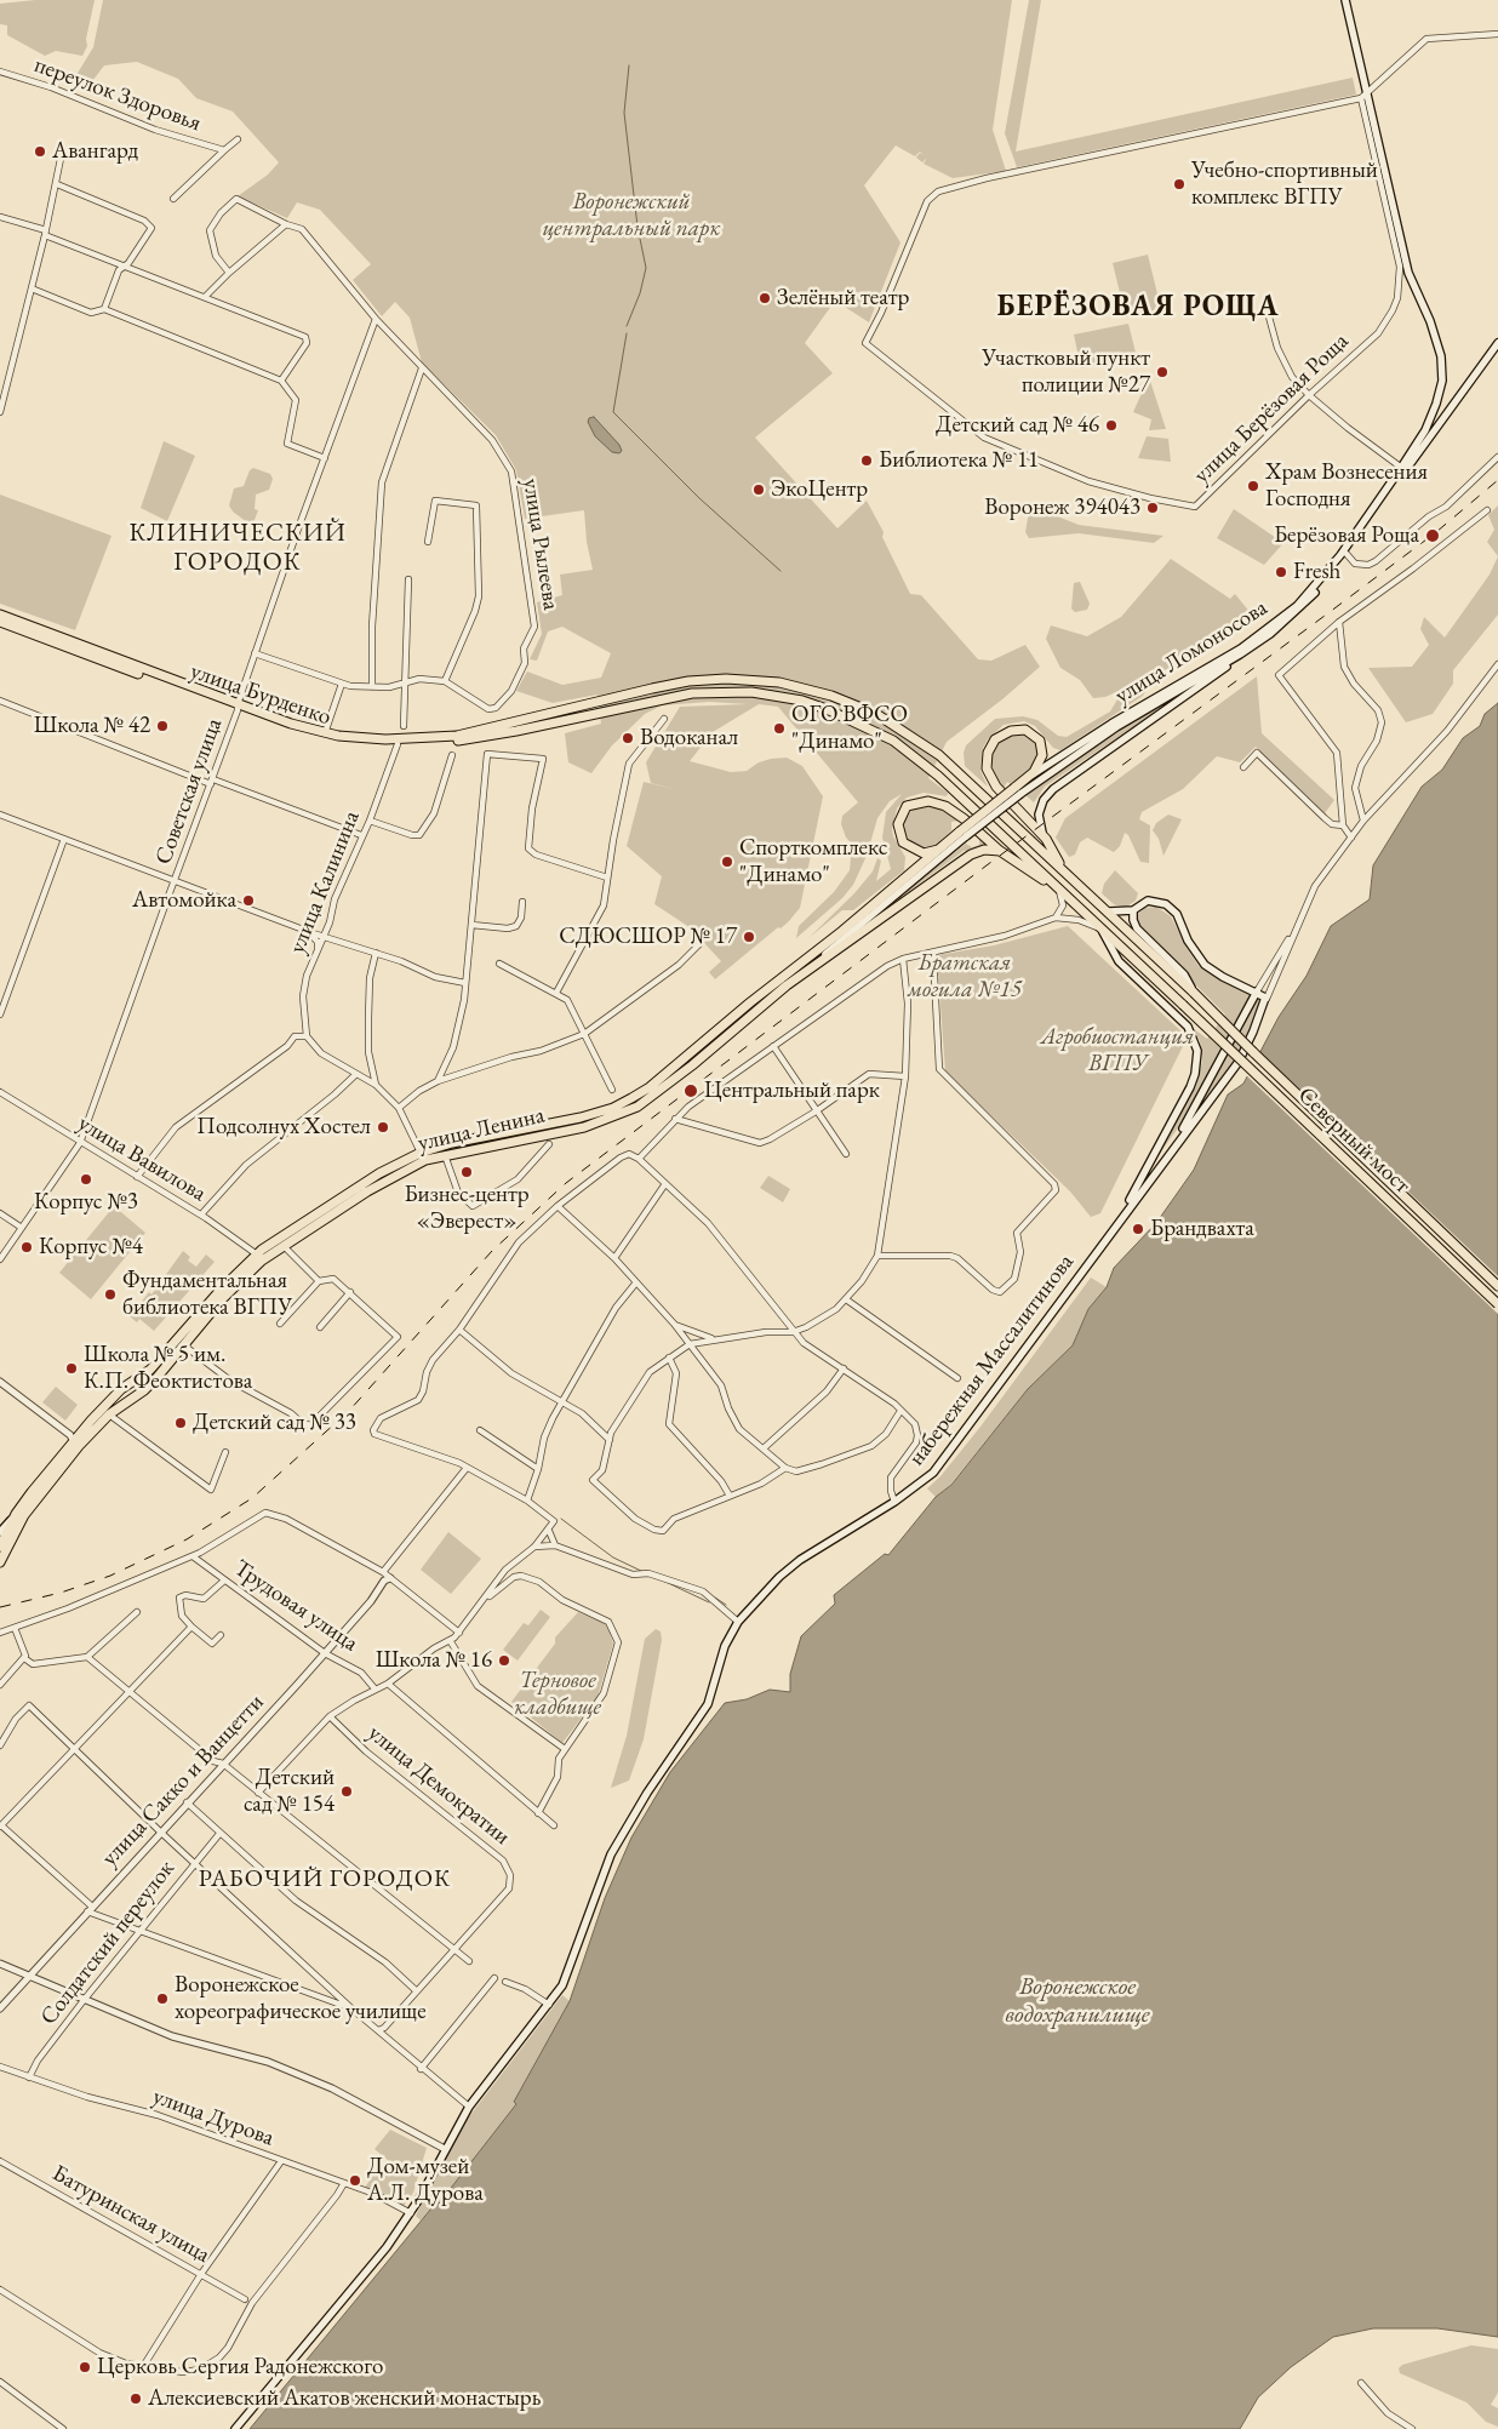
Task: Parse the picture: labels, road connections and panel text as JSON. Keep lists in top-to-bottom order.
{
  "streets": {
    "main road": [
      "улица Ломоносова",
      "улица Бурденко",
      "улица Ленина",
      "Северный мост",
      "набережная Массалитинова"
    ],
    "street": [
      "переулок Здоровья",
      "улица Берёзовая Роща",
      "улица Рылеева",
      "Советская улица",
      "улица Калинина",
      "улица Вавилова",
      "Трудовая улица",
      "улица Сакко и Ванцетти",
      "улица Демократии",
      "Солдатский переулок",
      "улица Дурова",
      "Батуринская улица"
    ]
  },
  "crossings": [
    ["улица Рылеева", "Советская улица"],
    ["улица Бурденко", "Советская улица"],
    ["улица Бурденко", "улица Калинина"],
    ["улица Бурденко", "Северный мост"],
    ["Советская улица", "улица Вавилова"],
    ["улица Ленина", "улица Вавилова"],
    ["набережная Массалитинова", "улица Дурова"],
    ["Трудовая улица", "улица Сакко и Ванцетти"],
    ["Солдатский переулок", "улица Дурова"]
  ],
  "districts": ["БЕРЁЗОВАЯ РОЩА", "КЛИНИЧЕСКИЙ ГОРОДОК", "РАБОЧИЙ ГОРОДОК"],
  "water": ["Воронежское водохранилище"],
  "parks": [
    "Воронежский центральный парк",
    "Братская могила №15",
    "Агробиостанция ВГПУ",
    "Терновое кладбище"
  ],
  "places": [
    "Авангард",
    "Учебно-спортивный комплекс ВГПУ",
    "Зелёный театр",
    "Участковый пункт полиции №27",
    "Детский сад № 46",
    "Библиотека № 11",
    "Храм Вознесения Господня",
    "ЭкоЦентр",
    "Воронеж 394043",
    "Берёзовая Роща",
    "Fresh",
    "Школа № 42",
    "ОГО ВФСО \"Динамо\"",
    "Водоканал",
    "Спорткомплекс \"Динамо\"",
    "Автомойка",
    "СДЮСШОР № 17",
    "Центральный парк",
    "Подсолнух Хостел",
    "Бизнес-центр «Эверест»",
    "Корпус №3",
    "Брандвахта",
    "Корпус №4",
    "Фундаментальная библиотека ВГПУ",
    "Школа № 5 им. К.П. Феоктистова",
    "Детский сад № 33",
    "Школа № 16",
    "Детский сад № 154",
    "Воронежское хореографическое училище",
    "Дом-музей А.Л. Дурова",
    "Церковь Сергия Радонежского",
    "Алексиевский Акатов женский монастырь"
  ]
}
